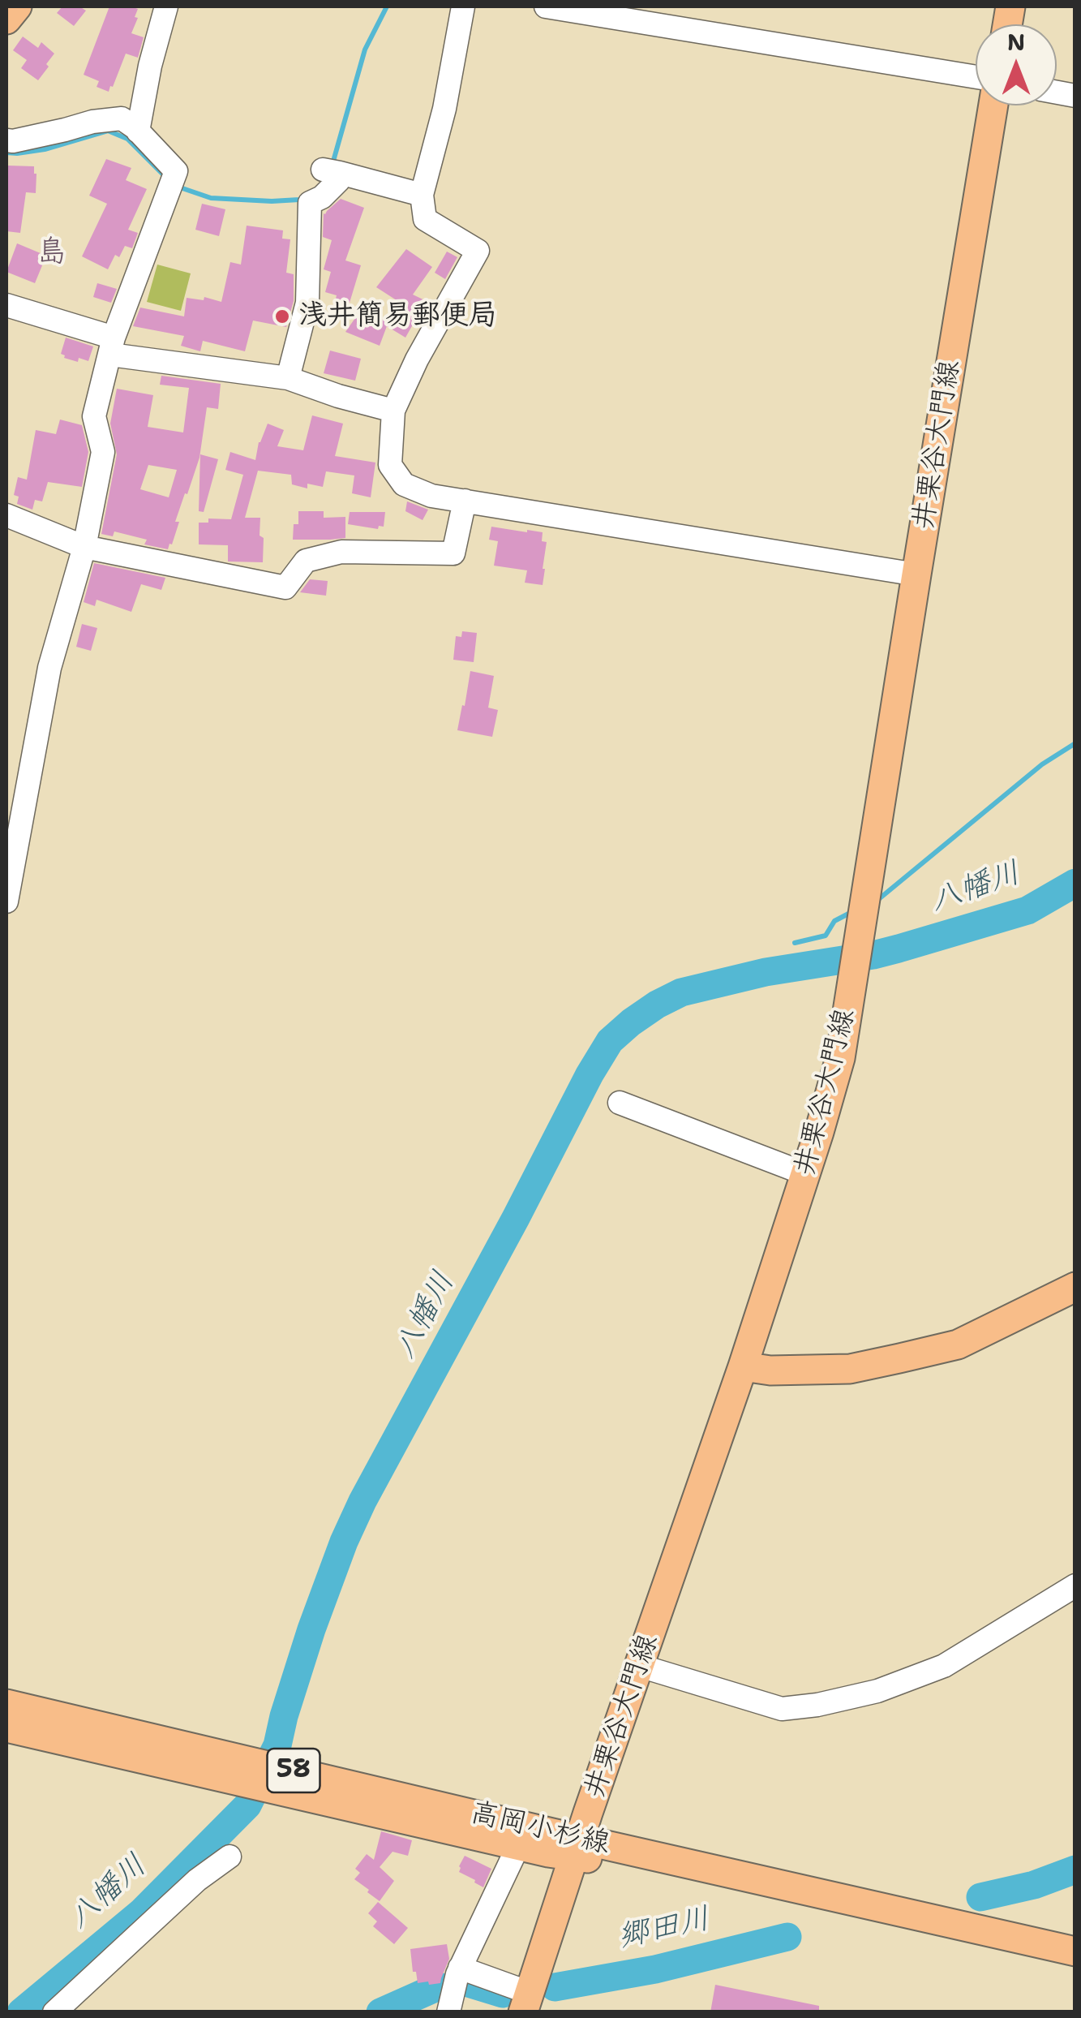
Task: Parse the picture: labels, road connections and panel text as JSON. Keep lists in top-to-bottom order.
{
  "streets": {
    "main road": ["井栗谷大門線", "58", "高岡小杉線"]
  },
  "crossings": [
    ["井栗谷大門線", "高岡小杉線"]
  ],
  "districts": ["島"],
  "water": ["八幡川", "郷田川"],
  "places": ["浅井簡易郵便局"],
  "north": "top"
}
